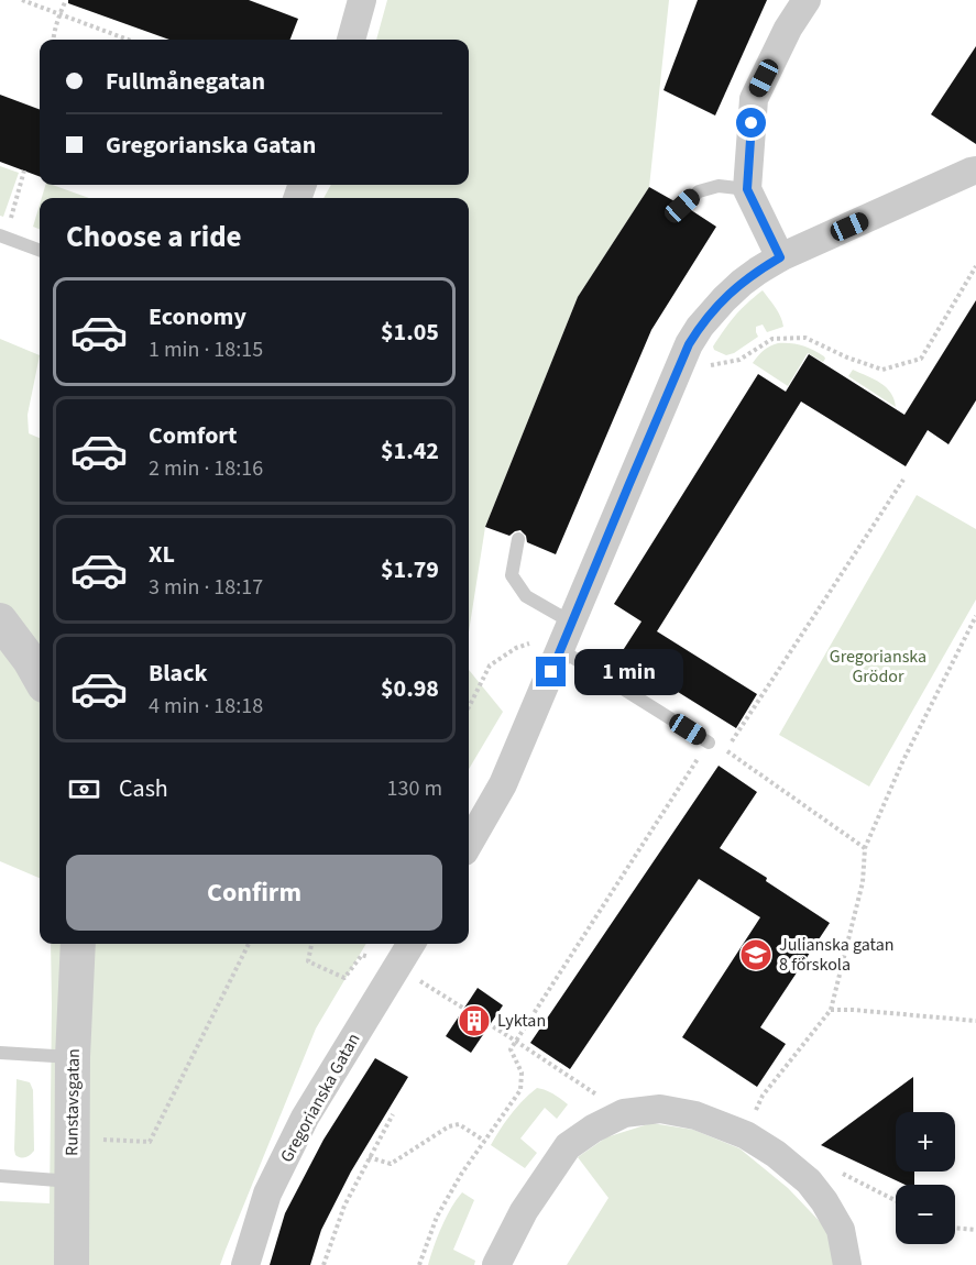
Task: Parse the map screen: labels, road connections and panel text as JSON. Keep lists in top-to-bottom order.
{
  "streets": {
    "street": ["Gregorianska Gatan", "Runstavsgatan"]
  },
  "parks": ["Gregorianska Grödor"],
  "places": {
    "school or university": ["Julianska gatan 8 förskola"],
    "building": ["Lyktan"]
  },
  "page": {
    "banner": ["Fullmånegatan", "Gregorianska Gatan"],
    "heading": "Choose a ride",
    "list": [
      {
        "name": "Economy",
        "note": "1 min · 18:15",
        "value": "$1.05"
      },
      {
        "name": "Comfort",
        "note": "2 min · 18:16",
        "value": "$1.42"
      },
      {
        "name": "XL",
        "note": "3 min · 18:17",
        "value": "$1.79"
      },
      {
        "name": "Black",
        "note": "4 min · 18:18",
        "value": "$0.98"
      }
    ],
    "bubble": "1 min",
    "pay": ["Cash", "130 m"],
    "buttons": "Confirm",
    "map_buttons": ["+", "−"]
  }
}
